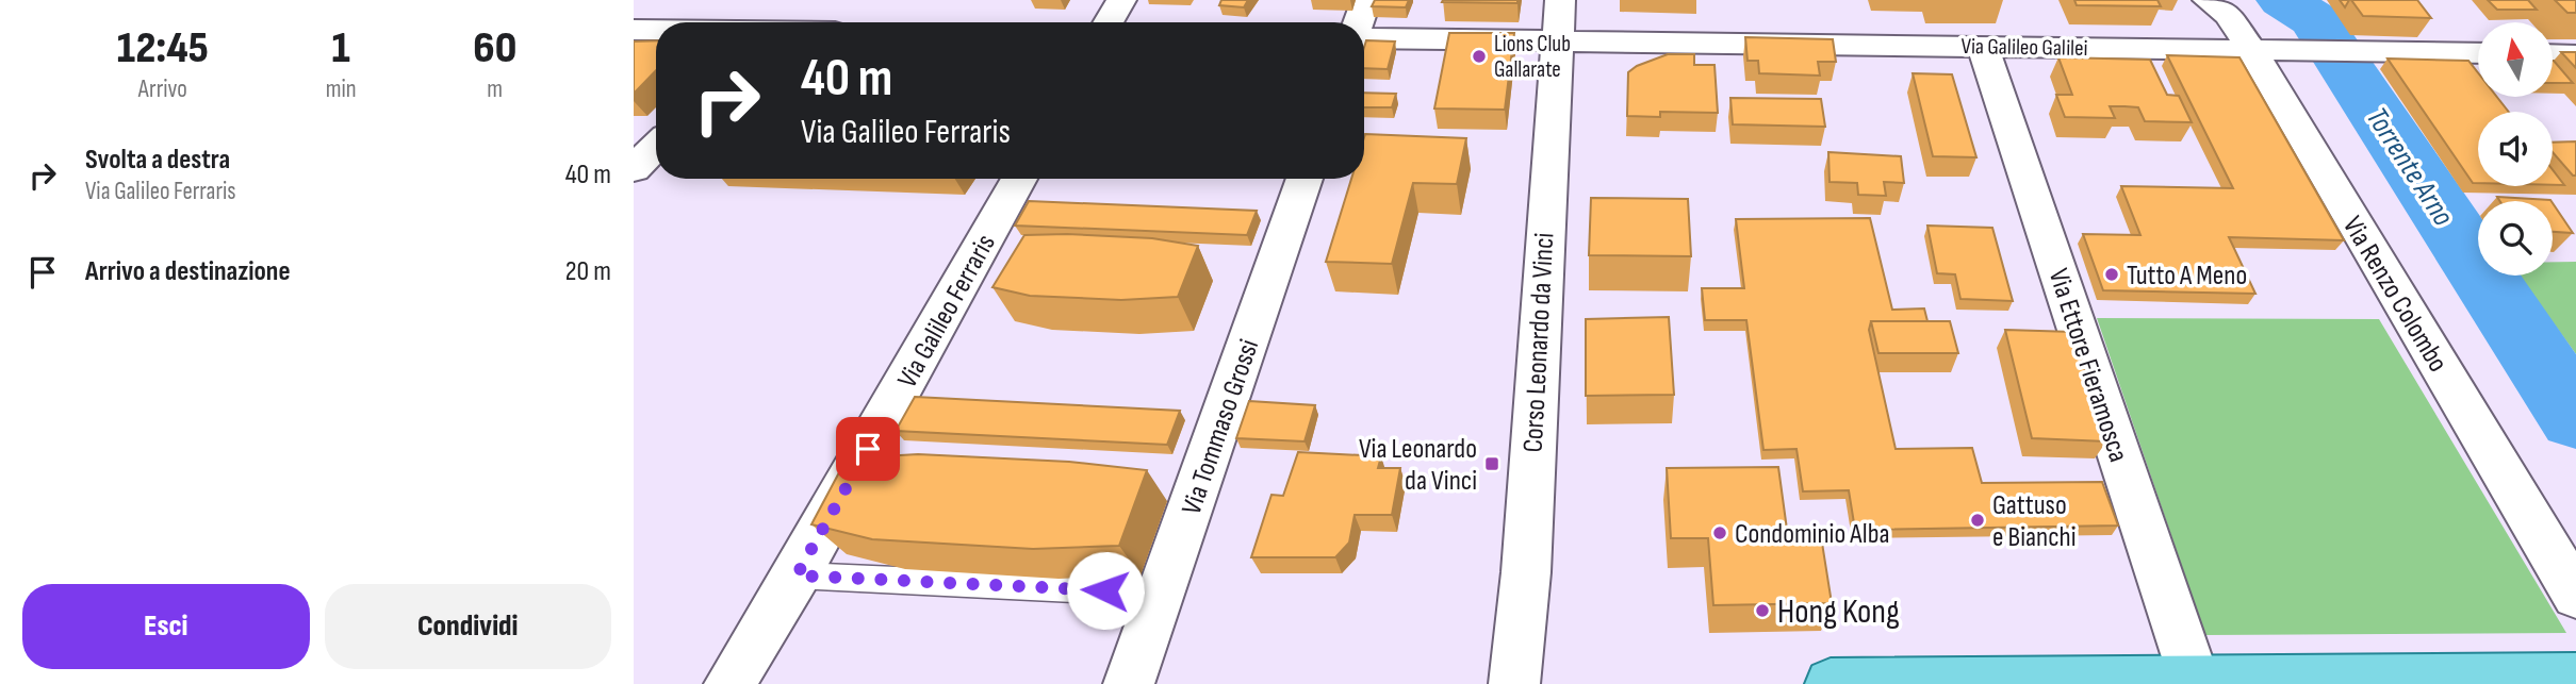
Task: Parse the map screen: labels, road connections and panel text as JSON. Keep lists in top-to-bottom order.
{
  "streets": {
    "street": [
      "Via Galileo Galilei",
      "Via Renzo Colombo",
      "Via Galileo Ferraris",
      "Corso Leonardo da Vinci",
      "Via Ettore Fieramosca",
      "Via Tommaso Grossi"
    ]
  },
  "crossings": [
    ["Via Galileo Galilei", "Via Renzo Colombo"],
    ["Via Galileo Galilei", "Corso Leonardo da Vinci"],
    ["Via Galileo Galilei", "Via Ettore Fieramosca"]
  ],
  "water": ["Torrente Arno"],
  "places": {
    "other": [
      "Lions Club Gallarate",
      "Tutto A Meno",
      "Gattuso e Bianchi",
      "Condominio Alba",
      "Hong Kong"
    ],
    "transit": ["Via Leonardo da Vinci"]
  },
  "north": "top",
  "page": {
    "eta": [
      "12:45",
      "Arrivo",
      "1",
      "min",
      "60",
      "m"
    ],
    "turn": ["40 m", "Via Galileo Ferraris"],
    "list": [
      {
        "name": "Svolta a destra",
        "note": "Via Galileo Ferraris",
        "value": "40 m"
      },
      {
        "name": "Arrivo a destinazione",
        "value": "20 m"
      }
    ],
    "buttons": ["Esci", "Condividi"]
  }
}
